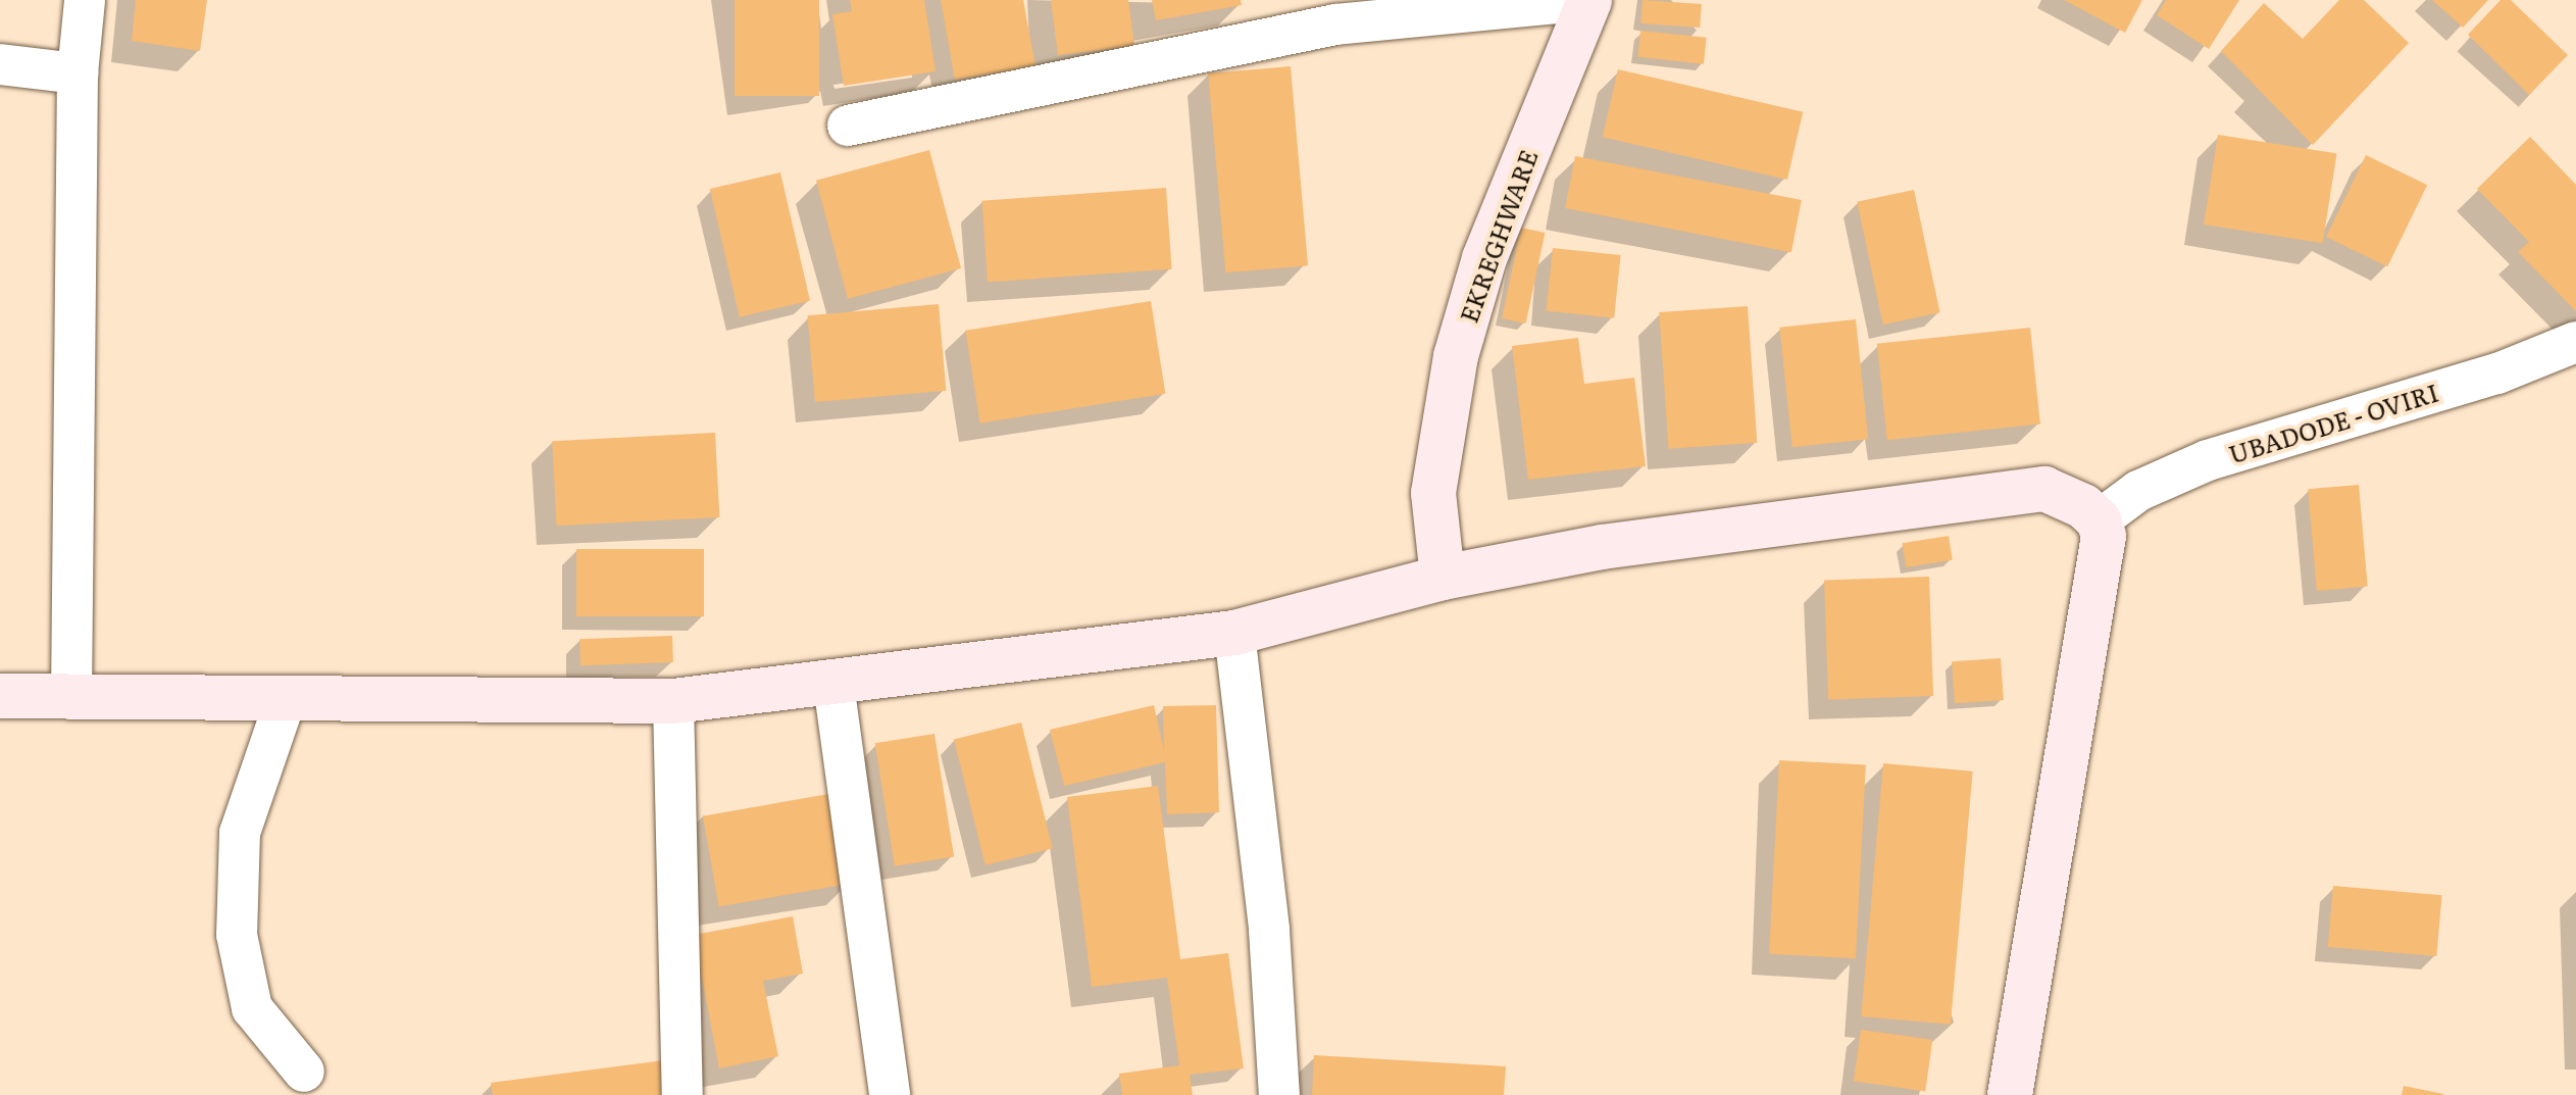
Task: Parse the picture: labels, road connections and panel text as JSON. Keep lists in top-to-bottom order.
{
  "streets": {
    "street": ["EKREGHWARE", "UBADODE - OVIRI"]
  }
}
